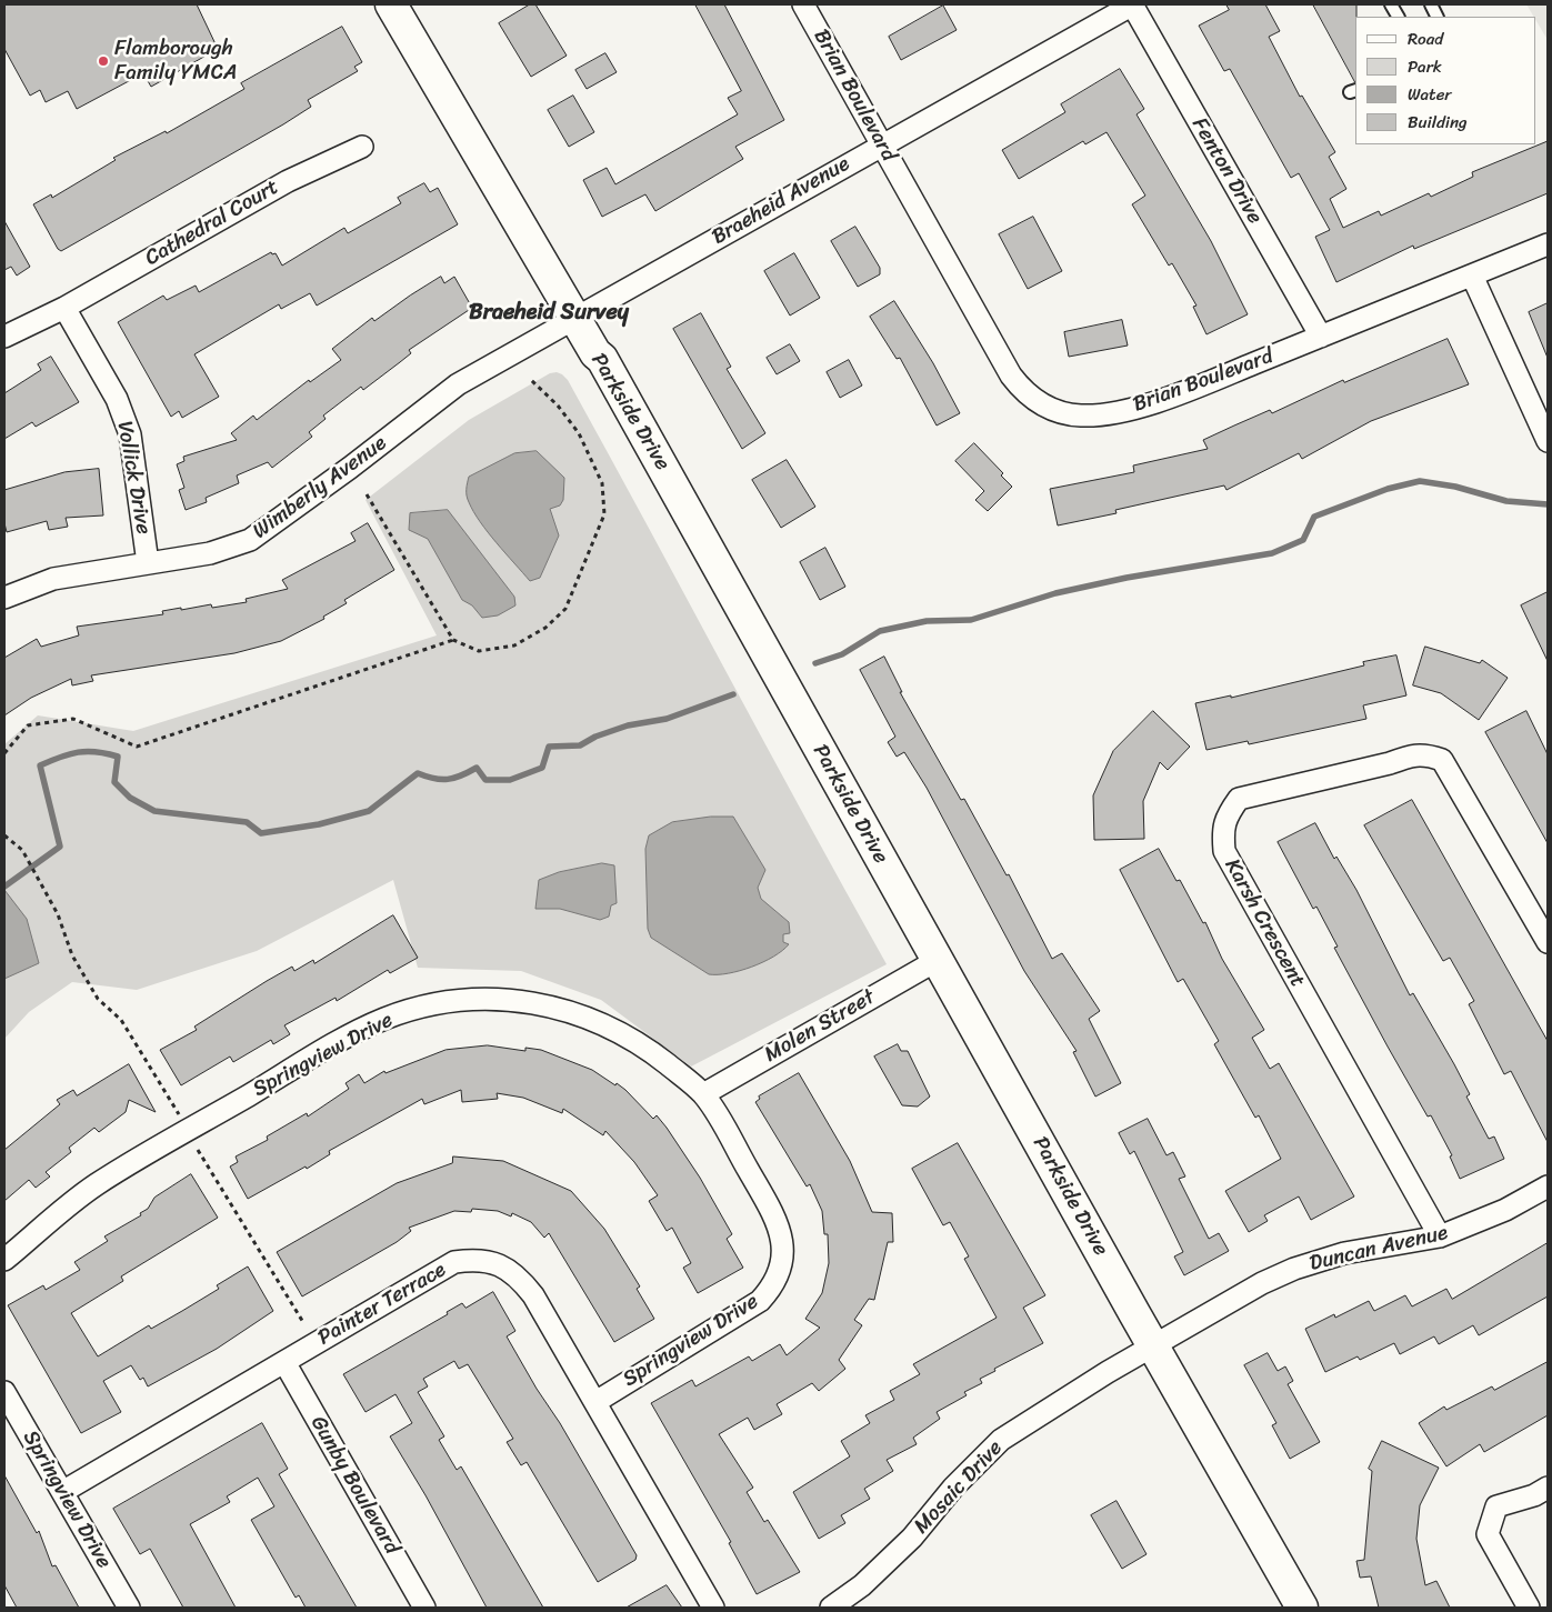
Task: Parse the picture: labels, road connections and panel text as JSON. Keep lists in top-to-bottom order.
{
  "streets": {
    "main road": ["Parkside Drive"],
    "street": [
      "Brian Boulevard",
      "Fenton Drive",
      "Braeheid Avenue",
      "Cathedral Court",
      "Vollick Drive",
      "Wimberly Avenue",
      "Karsh Crescent",
      "Molen Street",
      "Springview Drive",
      "Duncan Avenue",
      "Painter Terrace",
      "Gunby Boulevard",
      "Mosaic Drive"
    ]
  },
  "crossings": [
    ["Brian Boulevard", "Fenton Drive"],
    ["Brian Boulevard", "Braeheid Avenue"],
    ["Fenton Drive", "Braeheid Avenue"],
    ["Braeheid Avenue", "Parkside Drive"],
    ["Braeheid Avenue", "Wimberly Avenue"],
    ["Cathedral Court", "Vollick Drive"],
    ["Parkside Drive", "Wimberly Avenue"],
    ["Parkside Drive", "Molen Street"],
    ["Parkside Drive", "Duncan Avenue"],
    ["Parkside Drive", "Mosaic Drive"],
    ["Vollick Drive", "Wimberly Avenue"],
    ["Karsh Crescent", "Duncan Avenue"],
    ["Molen Street", "Springview Drive"],
    ["Springview Drive", "Painter Terrace"],
    ["Duncan Avenue", "Mosaic Drive"],
    ["Painter Terrace", "Gunby Boulevard"]
  ],
  "districts": ["Braeheid Survey"],
  "places": ["Flamborough Family YMCA"],
  "legend": [
    "Road",
    "Park",
    "Water",
    "Building"
  ]
}
